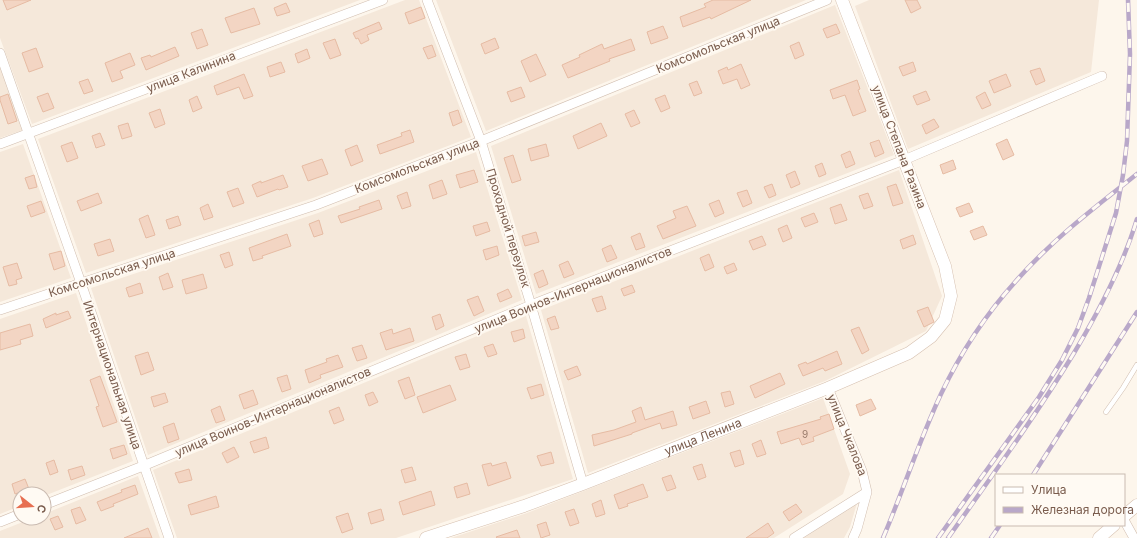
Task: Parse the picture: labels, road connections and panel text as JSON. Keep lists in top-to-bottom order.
{
  "streets": {
    "main road": ["улица Степана Разина", "улица Ленина"],
    "street": [
      "Комсомольская улица",
      "улица Калинина",
      "Проходной переулок",
      "улица Воинов-Интернационалистов",
      "Интернациональная улица",
      "улица Чкалова"
    ]
  },
  "crossings": [
    ["Комсомольская улица", "Проходной переулок"],
    ["Комсомольская улица", "Интернациональная улица"],
    ["улица Калинина", "Интернациональная улица"],
    ["улица Степана Разина", "улица Воинов-Интернационалистов"],
    ["улица Степана Разина", "улица Ленина"],
    ["Проходной переулок", "улица Воинов-Интернационалистов"],
    ["Проходной переулок", "улица Ленина"],
    ["улица Воинов-Интернационалистов", "Интернациональная улица"],
    ["улица Чкалова", "улица Ленина"]
  ],
  "house_numbers": ["9"],
  "legend": ["Улица", "Железная дорога"],
  "north": "right"
}
